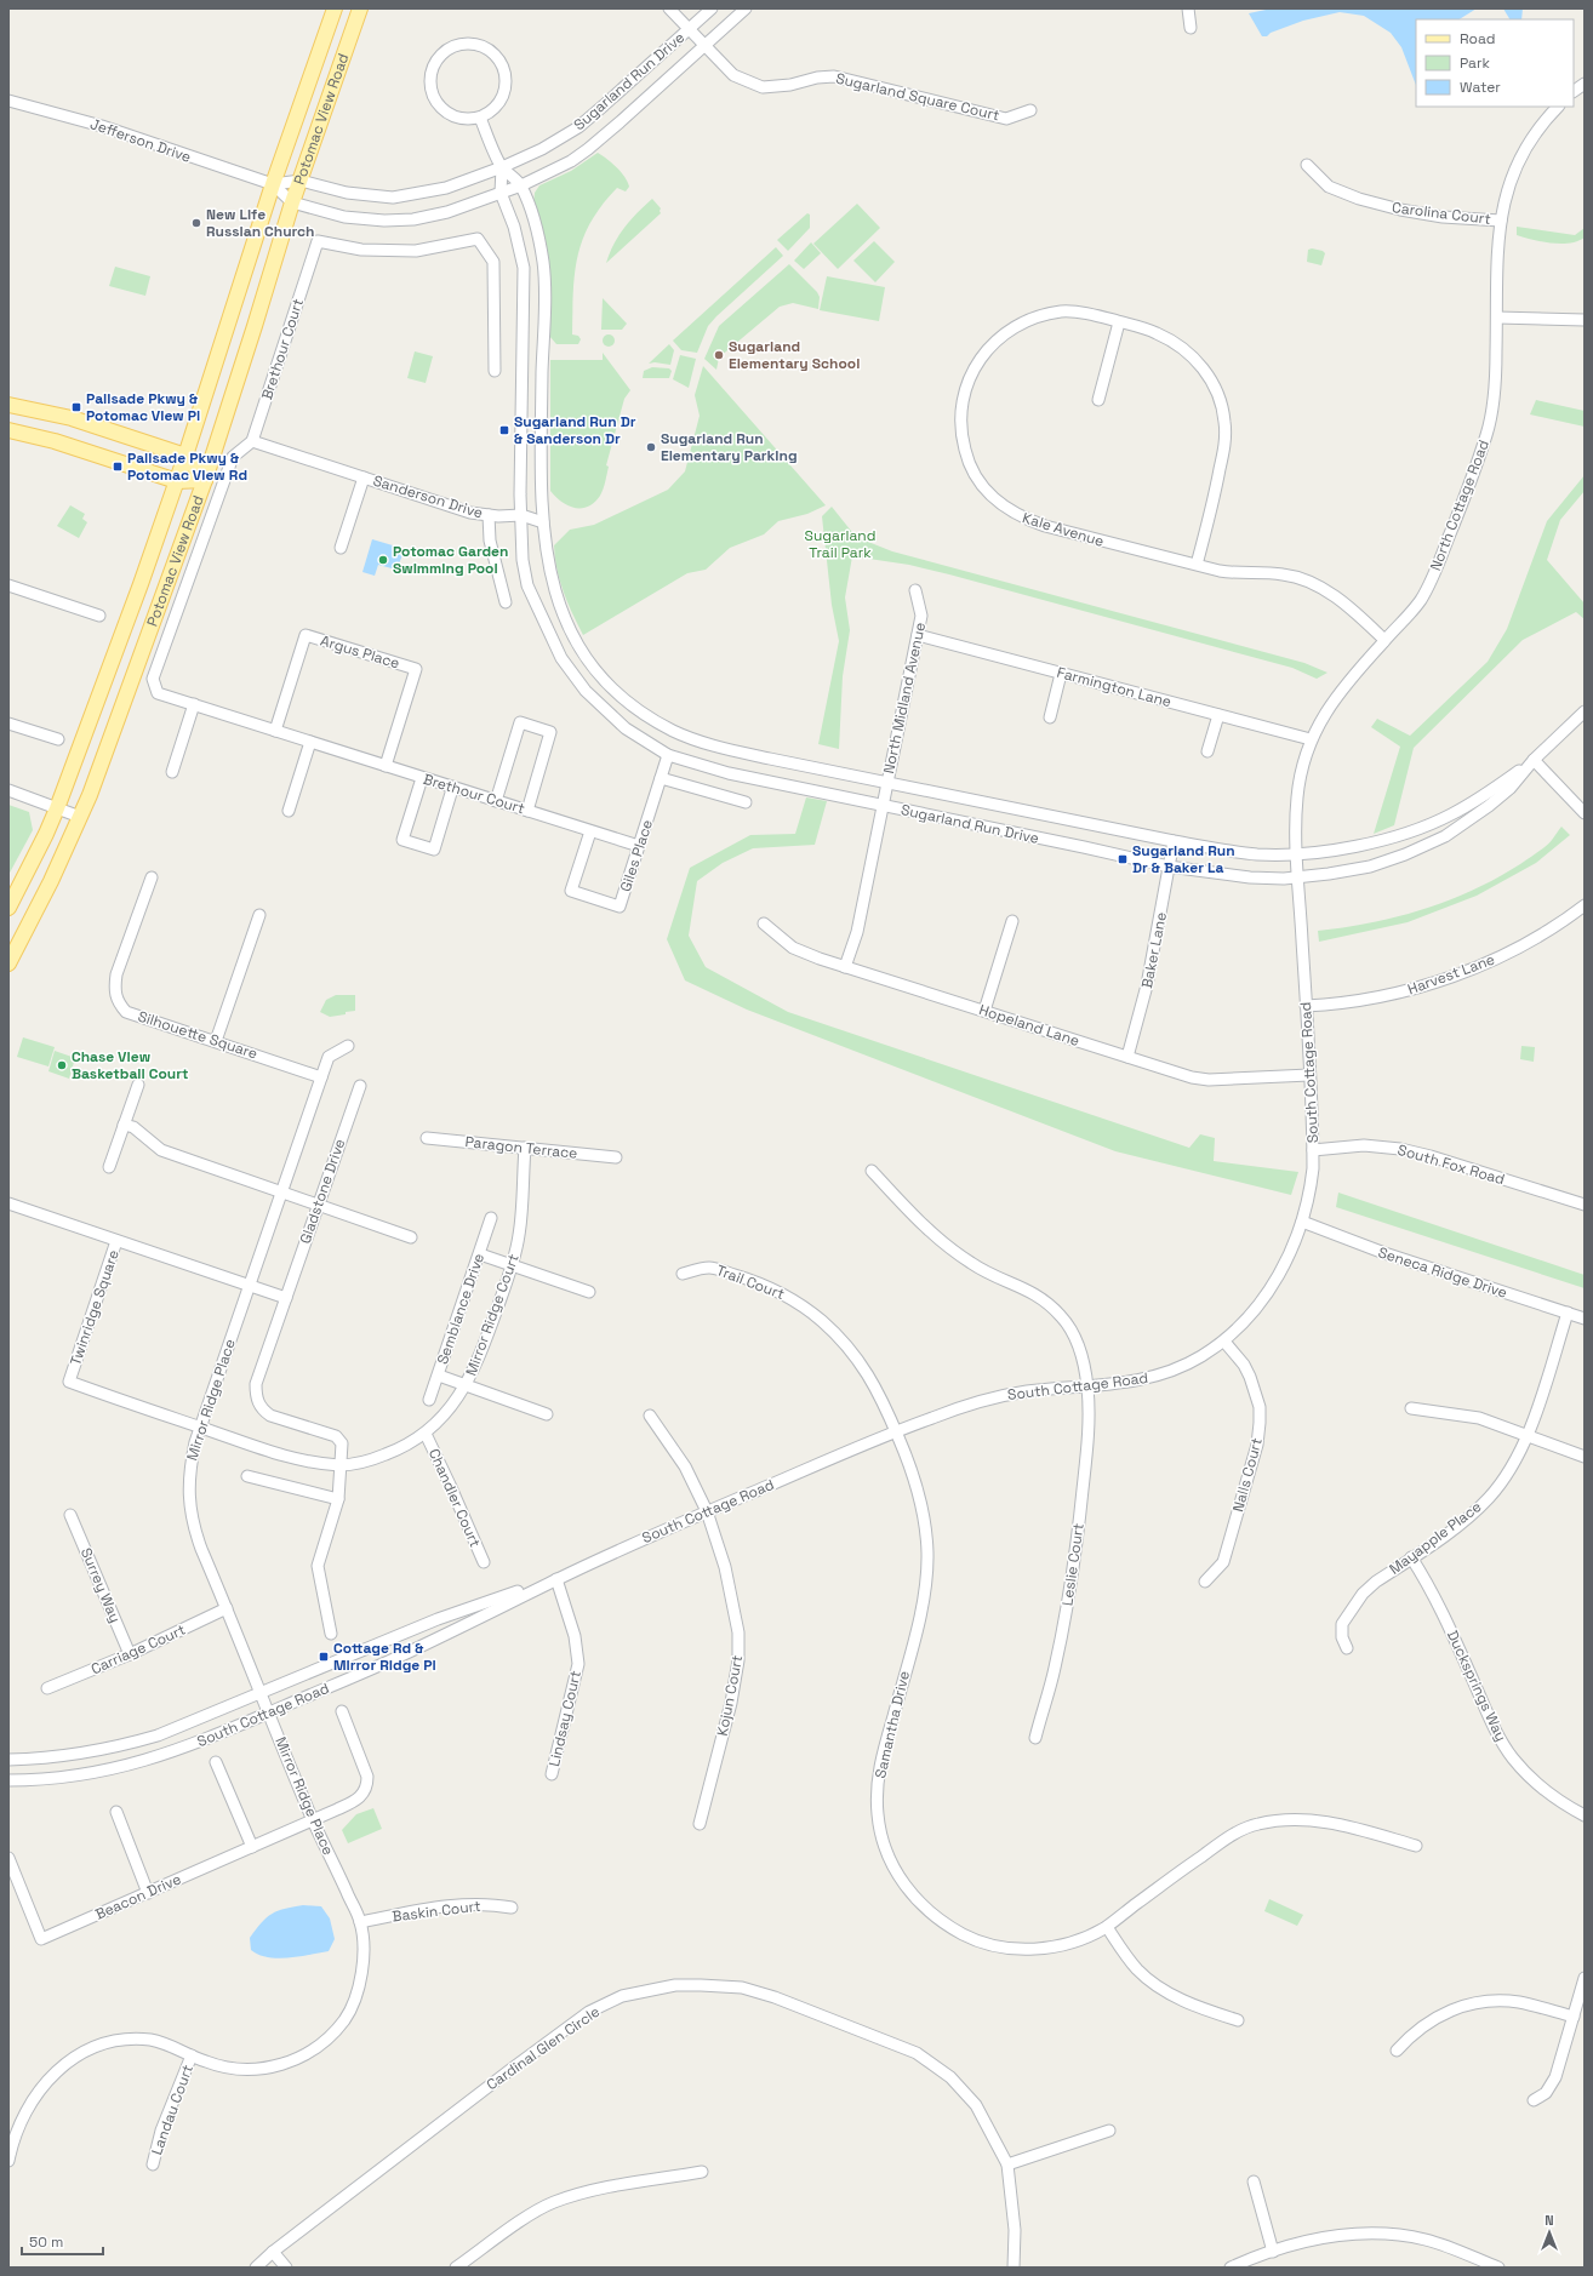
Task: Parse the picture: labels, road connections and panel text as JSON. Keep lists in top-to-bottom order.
{
  "streets": {
    "main road": ["Potomac View Road"],
    "street": [
      "Sugarland Run Drive",
      "Sugarland Square Court",
      "Jefferson Drive",
      "Carolina Court",
      "Brethour Court",
      "Sanderson Drive",
      "North Cottage Road",
      "Kale Avenue",
      "Argus Place",
      "Farmington Lane",
      "North Midland Avenue",
      "Giles Place",
      "Baker Lane",
      "Harvest Lane",
      "Hopeland Lane",
      "Silhouette Square",
      "South Cottage Road",
      "Paragon Terrace",
      "South Fox Road",
      "Gladstone Drive",
      "Seneca Ridge Drive",
      "Trail Court",
      "Twinridge Square",
      "Semblance Drive",
      "Mirror Ridge Court",
      "Mirror Ridge Place",
      "Nalls Court",
      "Chandler Court",
      "Mayapple Place",
      "Leslie Court",
      "Surrey Way",
      "Carriage Court",
      "Ducksprings Way",
      "Kojun Court",
      "Lindsay Court",
      "Samantha Drive",
      "Beacon Drive",
      "Baskin Court",
      "Cardinal Glen Circle",
      "Landau Court"
    ]
  },
  "crossings": [
    ["Sugarland Run Drive", "Sugarland Square Court"],
    ["Sugarland Run Drive", "Potomac View Road"],
    ["Sugarland Run Drive", "Jefferson Drive"],
    ["Sugarland Run Drive", "Sanderson Drive"],
    ["Sugarland Run Drive", "North Cottage Road"],
    ["Sugarland Run Drive", "North Midland Avenue"],
    ["Sugarland Run Drive", "Giles Place"],
    ["Sugarland Run Drive", "Baker Lane"],
    ["Sugarland Run Drive", "South Cottage Road"],
    ["Potomac View Road", "Jefferson Drive"],
    ["Carolina Court", "North Cottage Road"],
    ["Brethour Court", "Sanderson Drive"],
    ["Brethour Court", "Argus Place"],
    ["Brethour Court", "Giles Place"],
    ["North Cottage Road", "Kale Avenue"],
    ["North Cottage Road", "Farmington Lane"],
    ["North Cottage Road", "South Cottage Road"],
    ["Farmington Lane", "North Midland Avenue"],
    ["North Midland Avenue", "Hopeland Lane"],
    ["Baker Lane", "Hopeland Lane"],
    ["Harvest Lane", "South Cottage Road"],
    ["Hopeland Lane", "South Cottage Road"],
    ["Silhouette Square", "Mirror Ridge Place"],
    ["South Cottage Road", "South Fox Road"],
    ["South Cottage Road", "Seneca Ridge Drive"],
    ["South Cottage Road", "Trail Court"],
    ["South Cottage Road", "Mirror Ridge Place"],
    ["South Cottage Road", "Nalls Court"],
    ["South Cottage Road", "Leslie Court"],
    ["South Cottage Road", "Kojun Court"],
    ["South Cottage Road", "Lindsay Court"],
    ["South Cottage Road", "Samantha Drive"],
    ["Paragon Terrace", "Mirror Ridge Court"],
    ["Gladstone Drive", "Mirror Ridge Court"],
    ["Seneca Ridge Drive", "Mayapple Place"],
    ["Trail Court", "Samantha Drive"],
    ["Twinridge Square", "Mirror Ridge Court"],
    ["Twinridge Square", "Mirror Ridge Place"],
    ["Mirror Ridge Court", "Mirror Ridge Place"],
    ["Mirror Ridge Court", "Chandler Court"],
    ["Mirror Ridge Place", "Carriage Court"],
    ["Mirror Ridge Place", "Beacon Drive"],
    ["Mirror Ridge Place", "Baskin Court"],
    ["Mirror Ridge Place", "Landau Court"],
    ["Mayapple Place", "Ducksprings Way"],
    ["Surrey Way", "Carriage Court"]
  ],
  "parks": ["Sugarland Trail Park"],
  "places": {
    "other": [
      "New Life Russian Church",
      "Sugarland Elementary School",
      "Sugarland Run Elementary Parking",
      "Potomac Garden Swimming Pool",
      "Chase View Basketball Court"
    ],
    "transit": [
      "Palisade Pkwy & Potomac View Pl",
      "Sugarland Run Dr & Sanderson Dr",
      "Palisade Pkwy & Potomac View Rd",
      "Sugarland Run Dr & Baker La",
      "Cottage Rd & Mirror Ridge Pl"
    ]
  },
  "legend": ["Road", "Park", "Water"],
  "scale_bar": "50 m",
  "north": "top"
}
